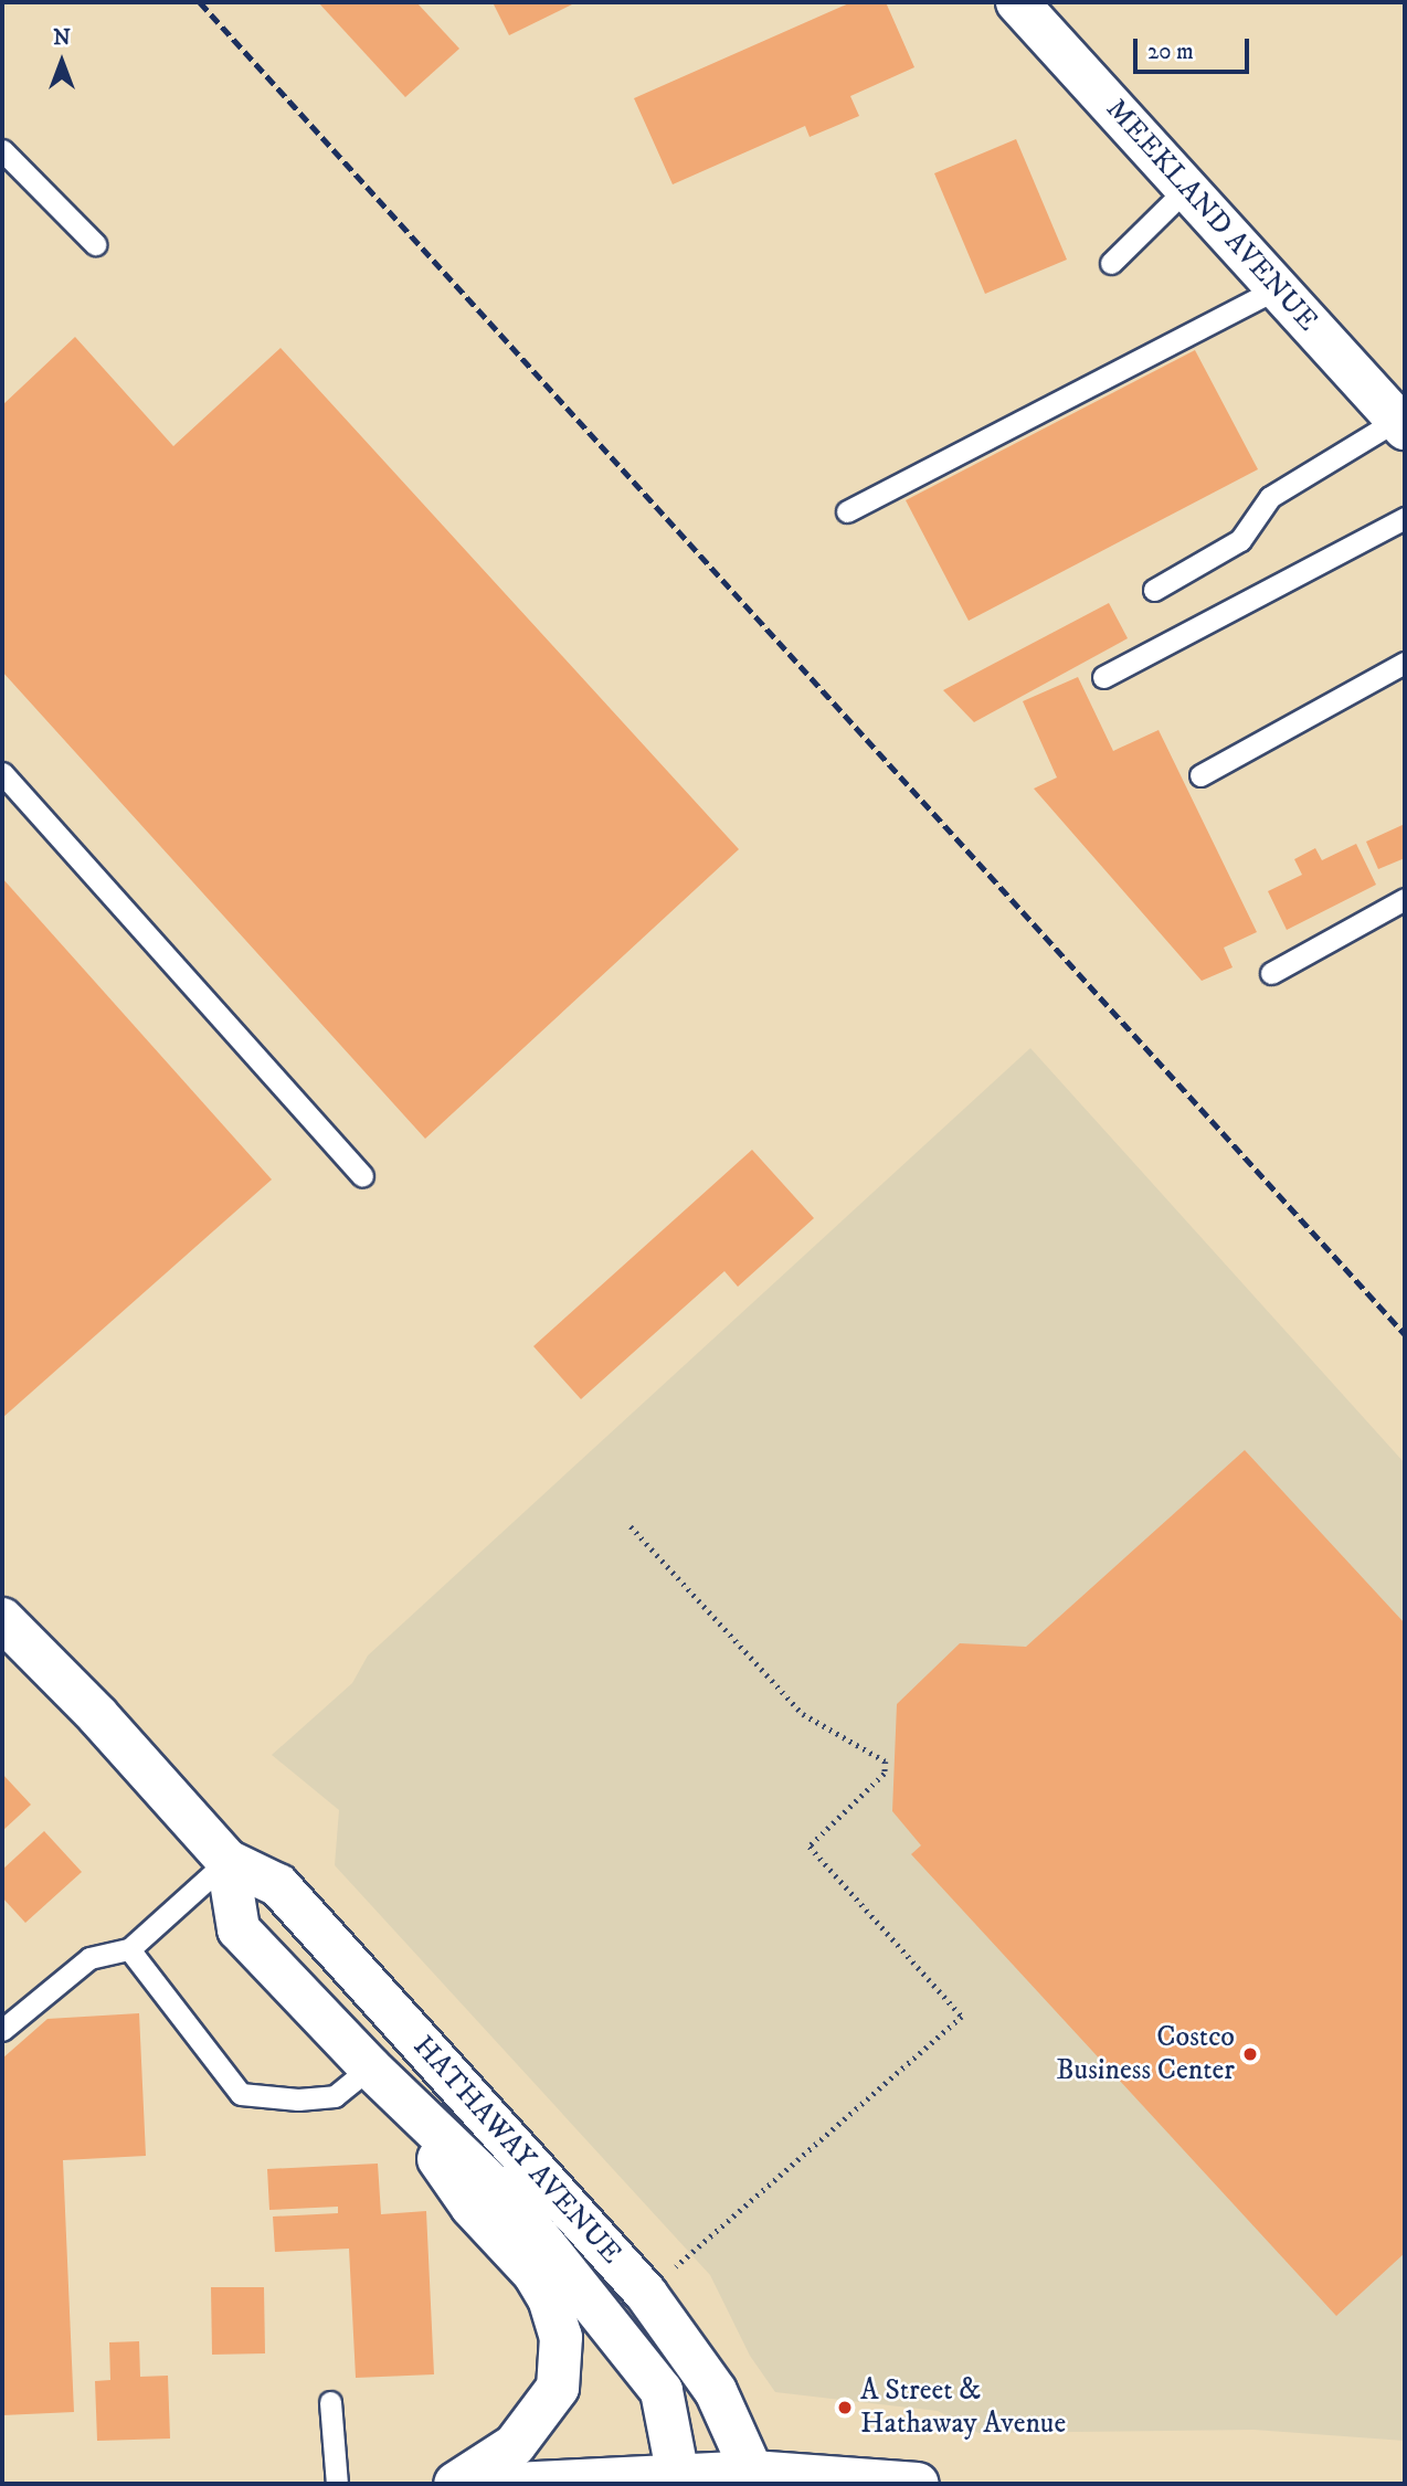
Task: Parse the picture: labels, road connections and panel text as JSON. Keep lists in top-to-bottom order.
{
  "streets": {
    "street": ["MEEKLAND AVENUE", "HATHAWAY AVENUE"]
  },
  "places": ["Costco Business Center", "A Street & Hathaway Avenue"],
  "scale_bar": "20 m",
  "north": "top"
}
